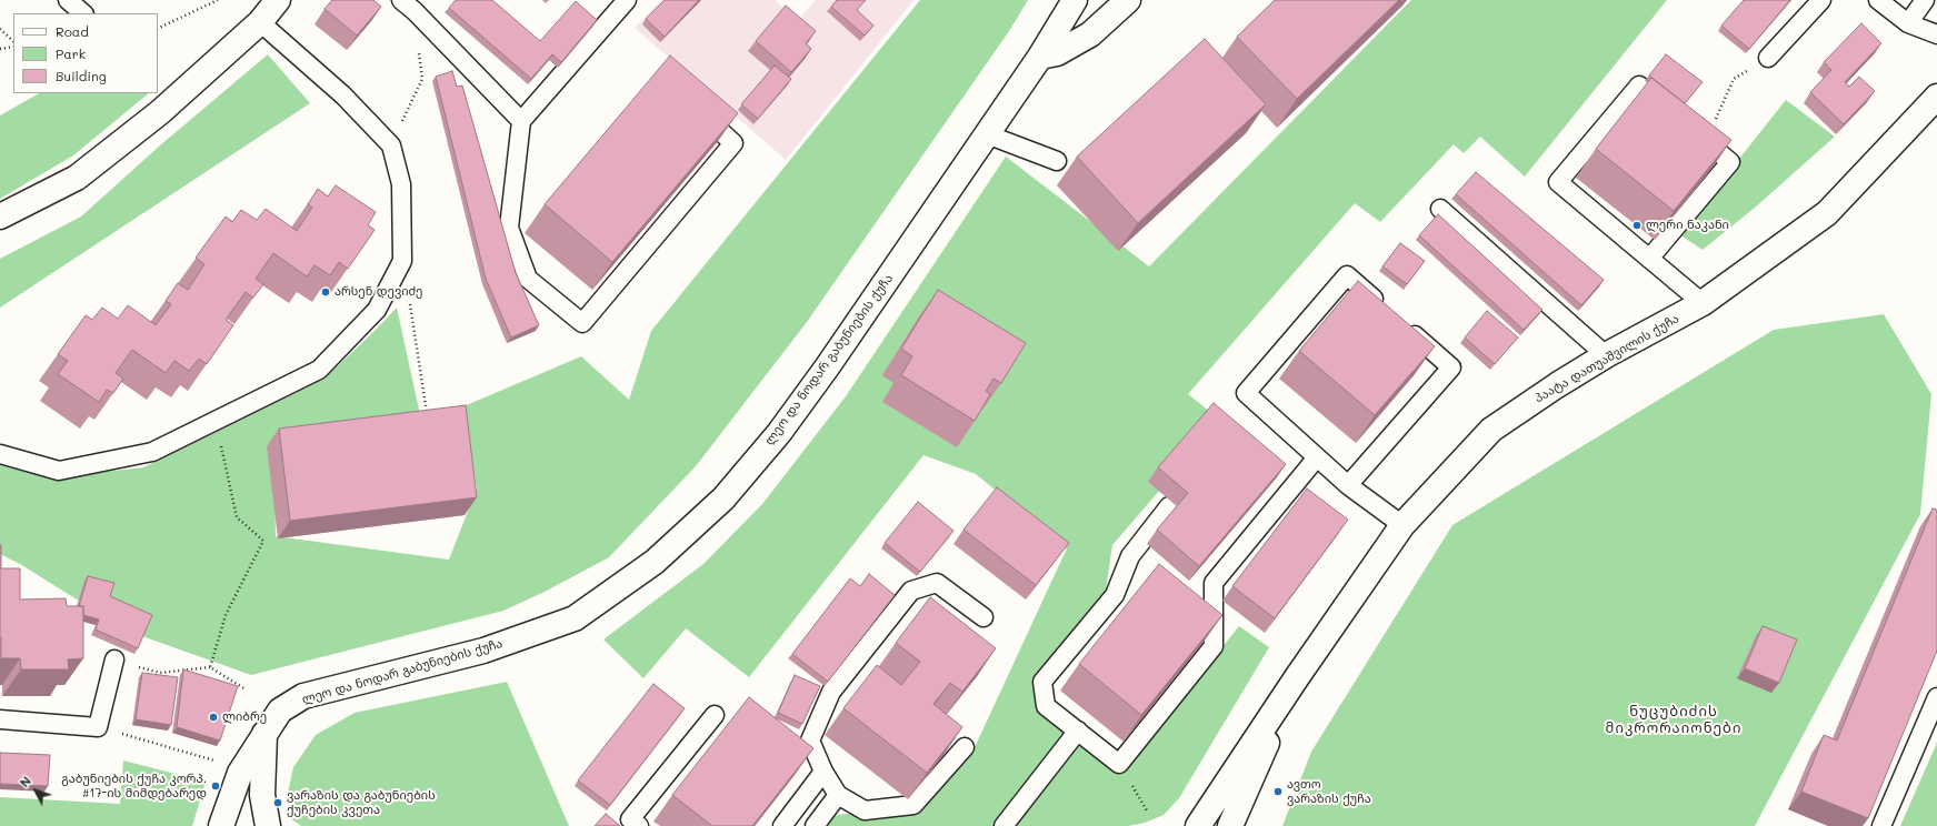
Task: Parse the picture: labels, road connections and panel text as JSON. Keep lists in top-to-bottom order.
{
  "streets": {
    "street": ["პაატა დათუაშვილის ქუჩა", "ლეო და ნოდარ გაბუნიების ქუჩა"]
  },
  "districts": ["ნუცუბიძის მიკრორაიონები"],
  "places": [
    "ლერი ნაკანი",
    "არსენ დევიძე",
    "ლიბრე",
    "გაბუნიების ქუჩა კორპ. #17-ის მიმდებარედ",
    "ავთო ვარაზის ქუჩა",
    "ვარაზის და გაბუნიების ქუჩების კვეთა"
  ],
  "legend": ["Road", "Park", "Building"],
  "north": "top left"
}
